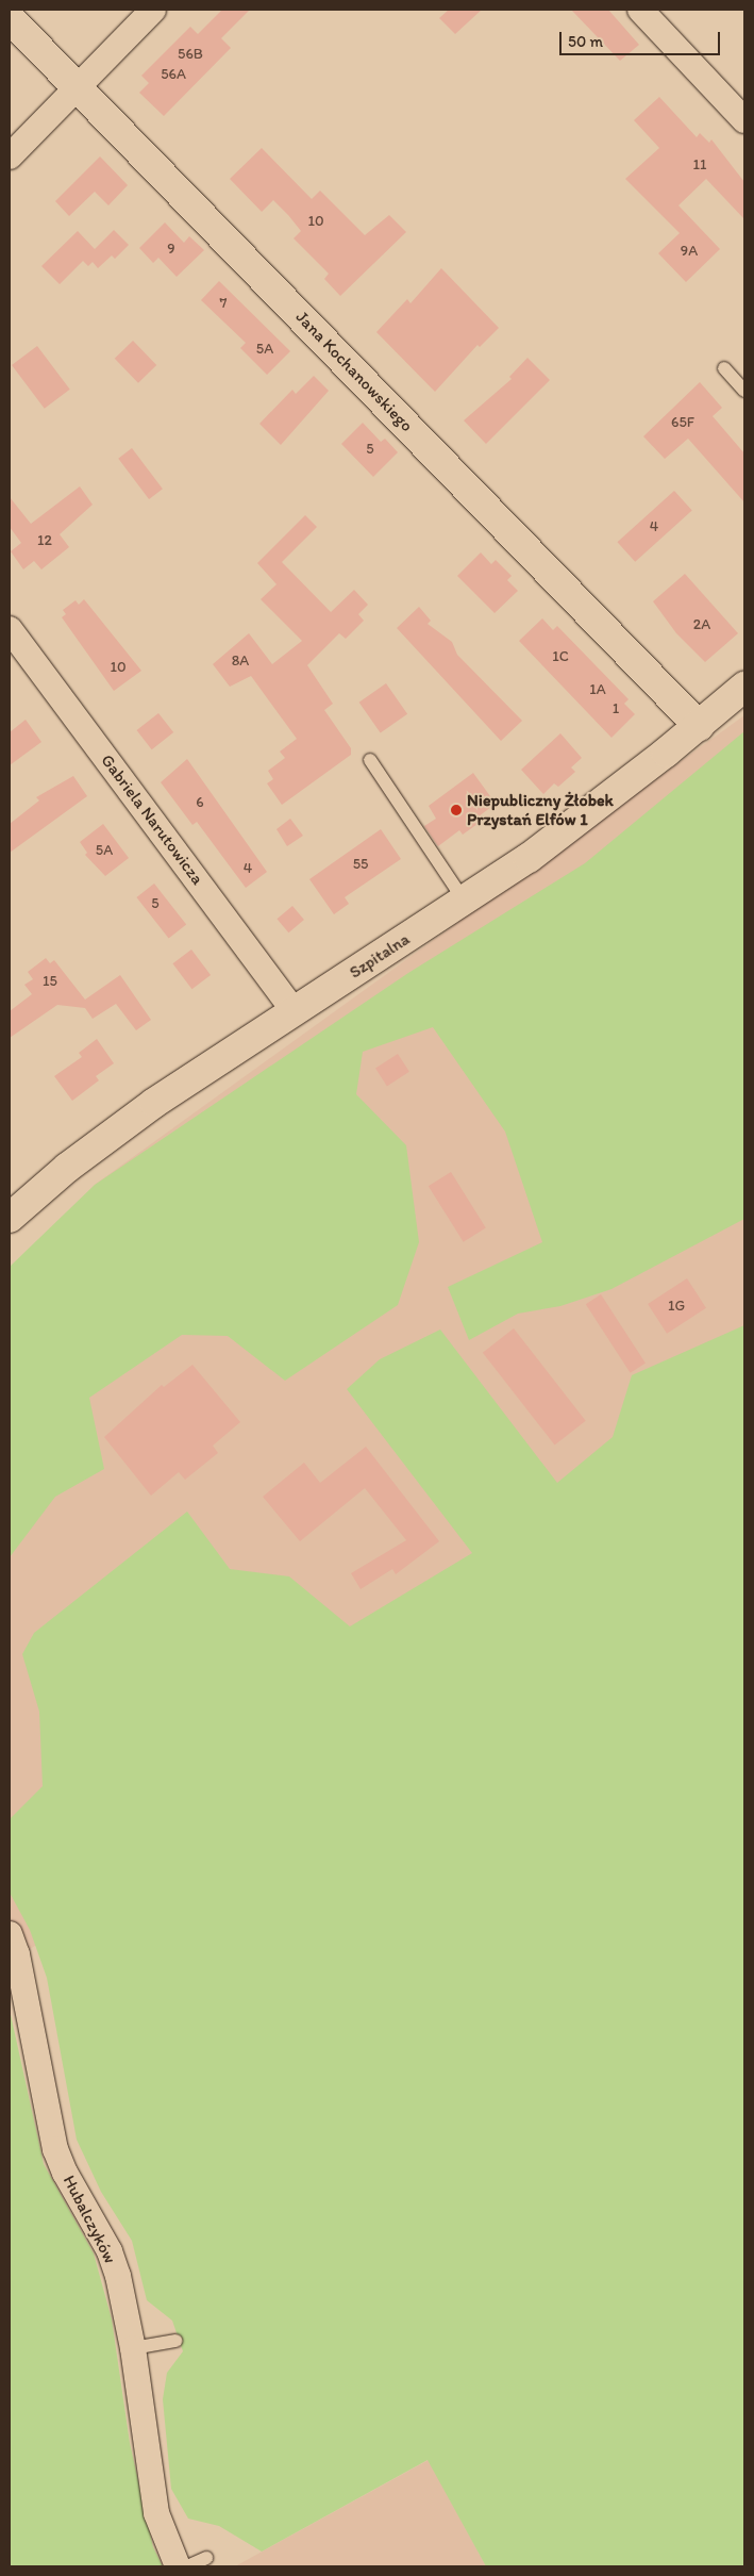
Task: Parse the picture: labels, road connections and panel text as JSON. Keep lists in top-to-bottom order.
{
  "streets": {
    "street": [
      "Jana Kochanowskiego",
      "Gabriela Narutowicza",
      "Szpitalna",
      "Hubalczyków"
    ]
  },
  "crossings": [
    ["Jana Kochanowskiego", "Szpitalna"],
    ["Gabriela Narutowicza", "Szpitalna"]
  ],
  "places": ["Niepubliczny Żłobek Przystań Elfów 1"],
  "house_numbers": [
    "56B",
    "56A",
    "11",
    "10",
    "9",
    "9A",
    "7",
    "5A",
    "65F",
    "5",
    "4",
    "12",
    "2A",
    "1C",
    "8A",
    "10",
    "1A",
    "1",
    "6",
    "5A",
    "55",
    "4",
    "5",
    "15",
    "1G"
  ],
  "scale_bar": "50 m"
}
